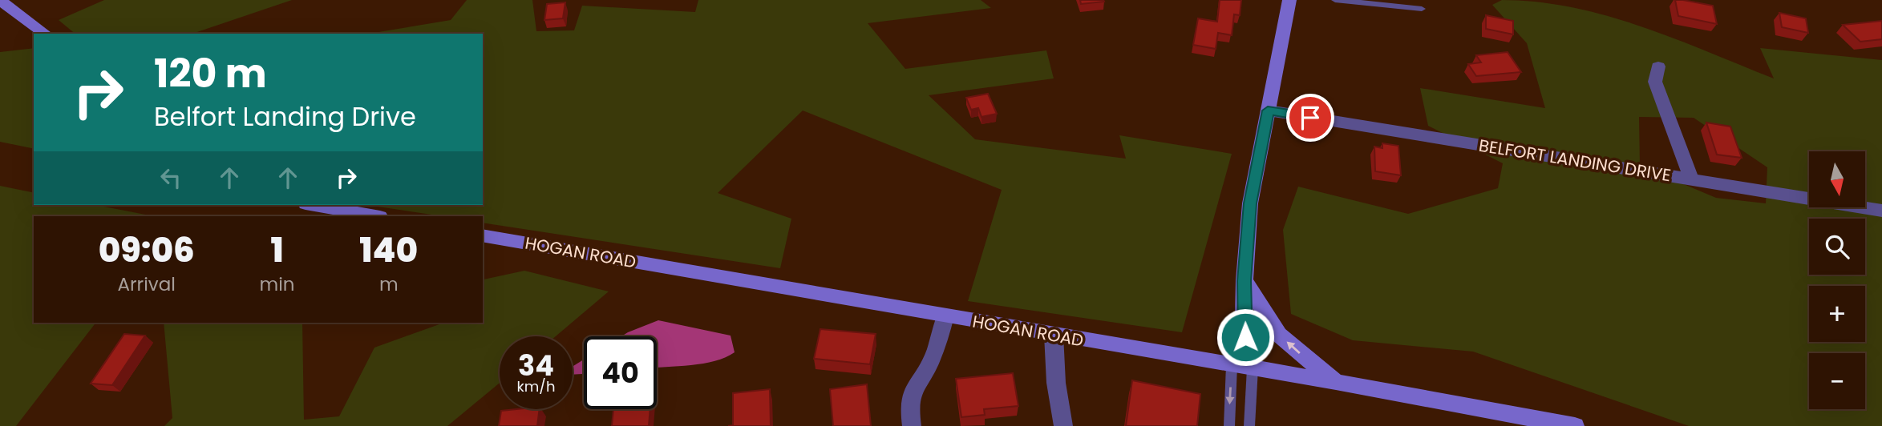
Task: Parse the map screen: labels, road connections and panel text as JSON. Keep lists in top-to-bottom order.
{
  "streets": {
    "main road": ["HOGAN ROAD"],
    "street": ["BELFORT LANDING DRIVE"]
  },
  "north": "bottom",
  "page": {
    "turn": ["120 m", "Belfort Landing Drive"],
    "map_buttons": ["+", "−"],
    "eta": [
      "09:06",
      "Arrival",
      "1",
      "min",
      "140",
      "m"
    ],
    "speed": "34 km/h",
    "limit": "40"
  }
}
